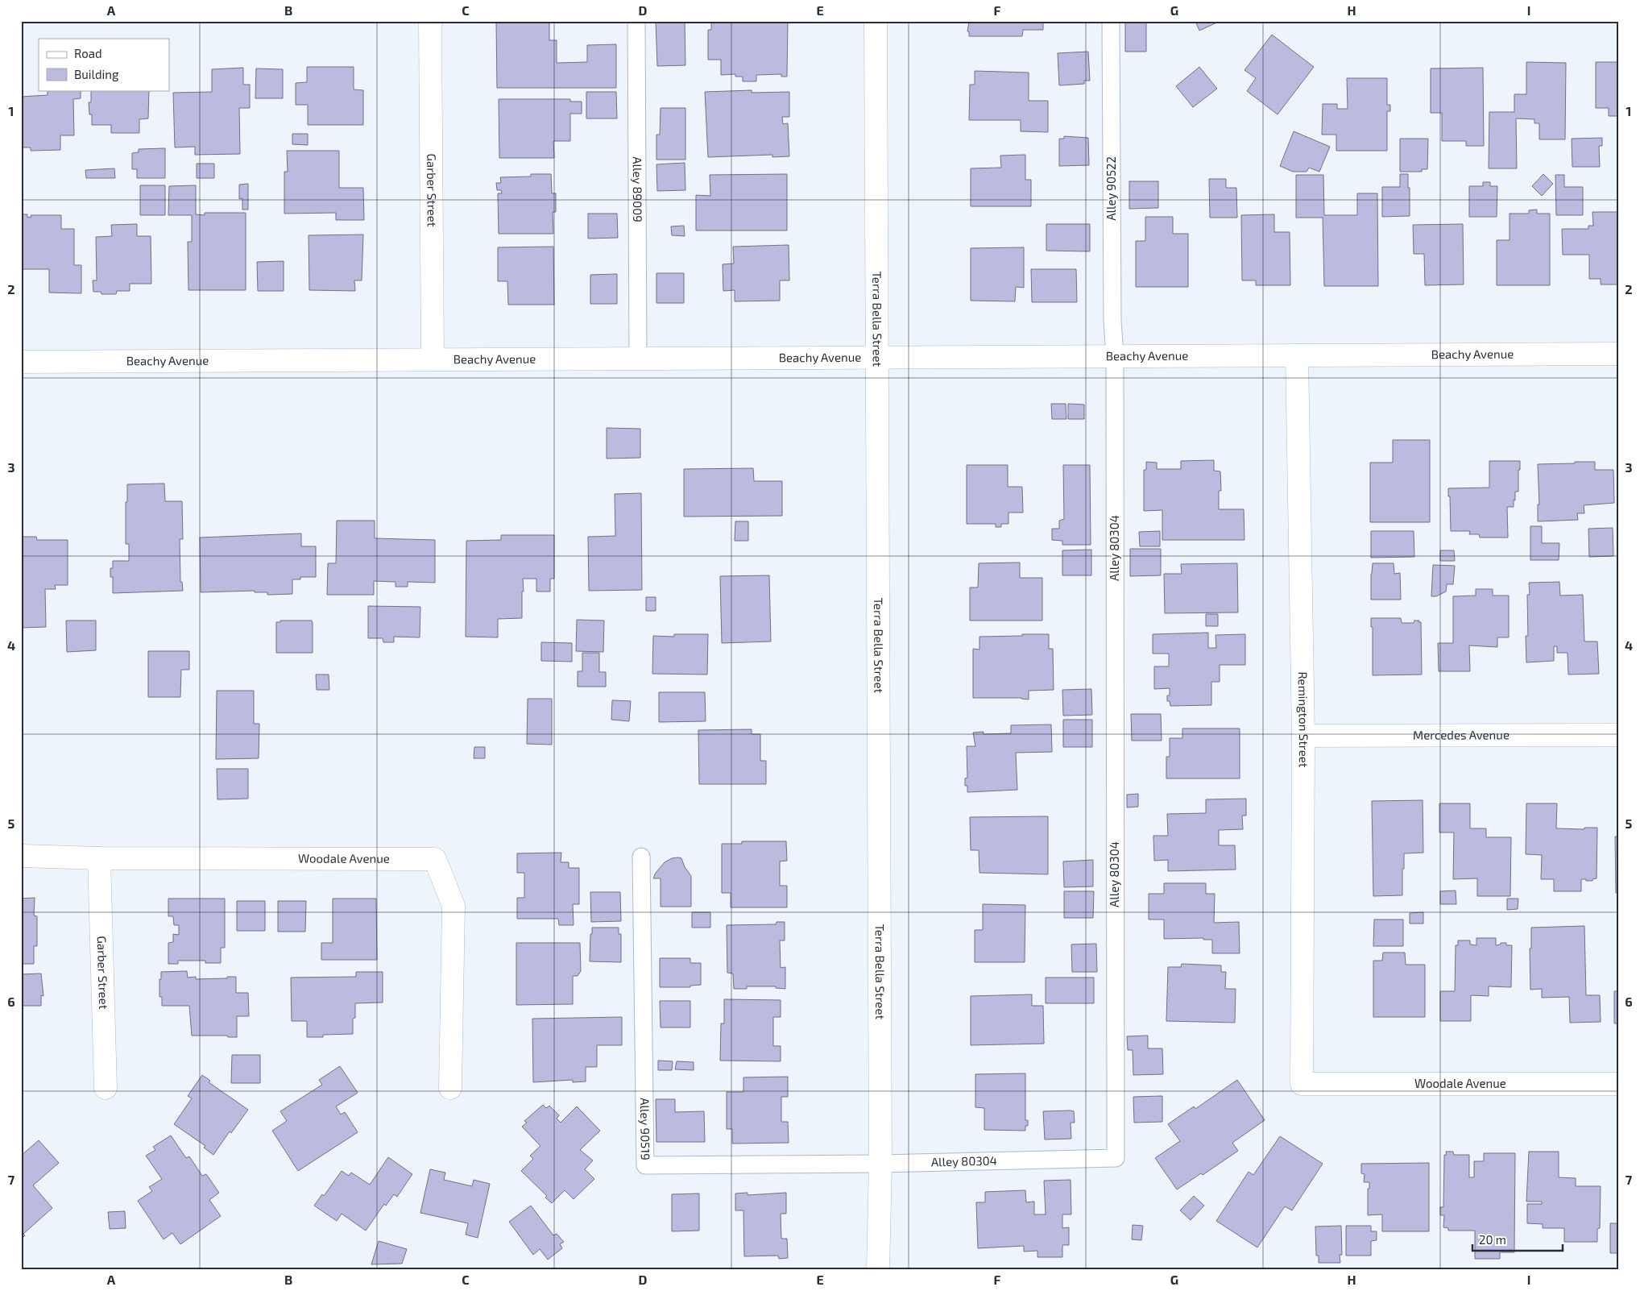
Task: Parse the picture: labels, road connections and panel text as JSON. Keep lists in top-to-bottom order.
{
  "streets": {
    "street": [
      "Garber Street",
      "Terra Bella Street",
      "Beachy Avenue",
      "Remington Street",
      "Mercedes Avenue",
      "Woodale Avenue"
    ],
    "lane": [
      "Alley 90522",
      "Alley 89009",
      "Alley 80304",
      "Alley 90519"
    ]
  },
  "crossings": [
    ["Alley 90522", "Beachy Avenue"],
    ["Alley 90522", "Alley 80304"],
    ["Alley 89009", "Beachy Avenue"],
    ["Garber Street", "Beachy Avenue"],
    ["Garber Street", "Woodale Avenue"],
    ["Terra Bella Street", "Beachy Avenue"],
    ["Terra Bella Street", "Alley 80304"],
    ["Terra Bella Street", "Alley 90519"],
    ["Beachy Avenue", "Alley 80304"],
    ["Beachy Avenue", "Remington Street"],
    ["Alley 80304", "Alley 90519"],
    ["Remington Street", "Mercedes Avenue"],
    ["Remington Street", "Woodale Avenue"]
  ],
  "legend": ["Road", "Building"],
  "scale_bar": "20 m",
  "grid": {
    "columns": [
      "A",
      "B",
      "C",
      "D",
      "E",
      "F",
      "G",
      "H",
      "I"
    ],
    "rows": [
      "1",
      "2",
      "3",
      "4",
      "5",
      "6",
      "7"
    ]
  }
}
